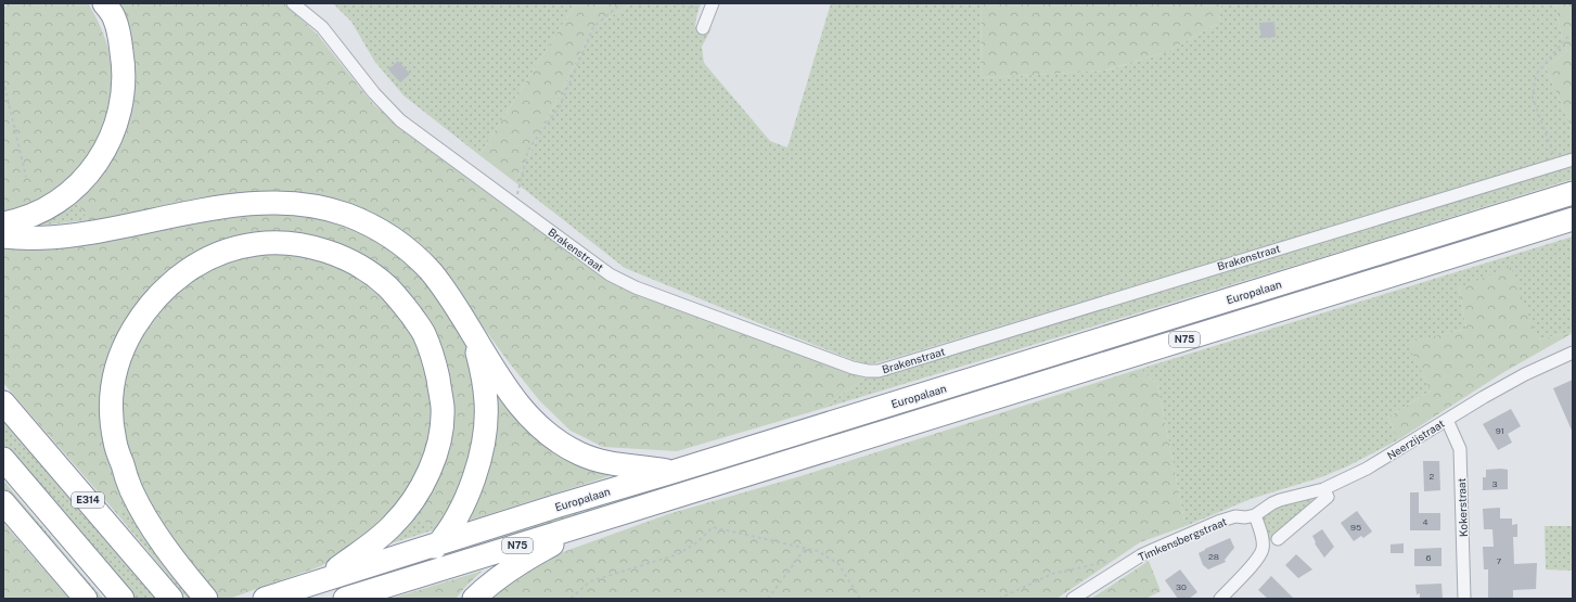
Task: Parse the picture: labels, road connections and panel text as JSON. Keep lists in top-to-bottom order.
{
  "streets": {
    "highway": ["Europalaan", "N75", "E314"],
    "street": [
      "Brakenstraat",
      "Neerzijstraat",
      "Kokerstraat",
      "Timkensbergstraat"
    ]
  },
  "crossings": [
    ["Neerzijstraat", "Kokerstraat"],
    ["Neerzijstraat", "Timkensbergstraat"]
  ],
  "house_numbers": [
    "91",
    "2",
    "3",
    "4",
    "95",
    "28",
    "6",
    "7",
    "30"
  ]
}
